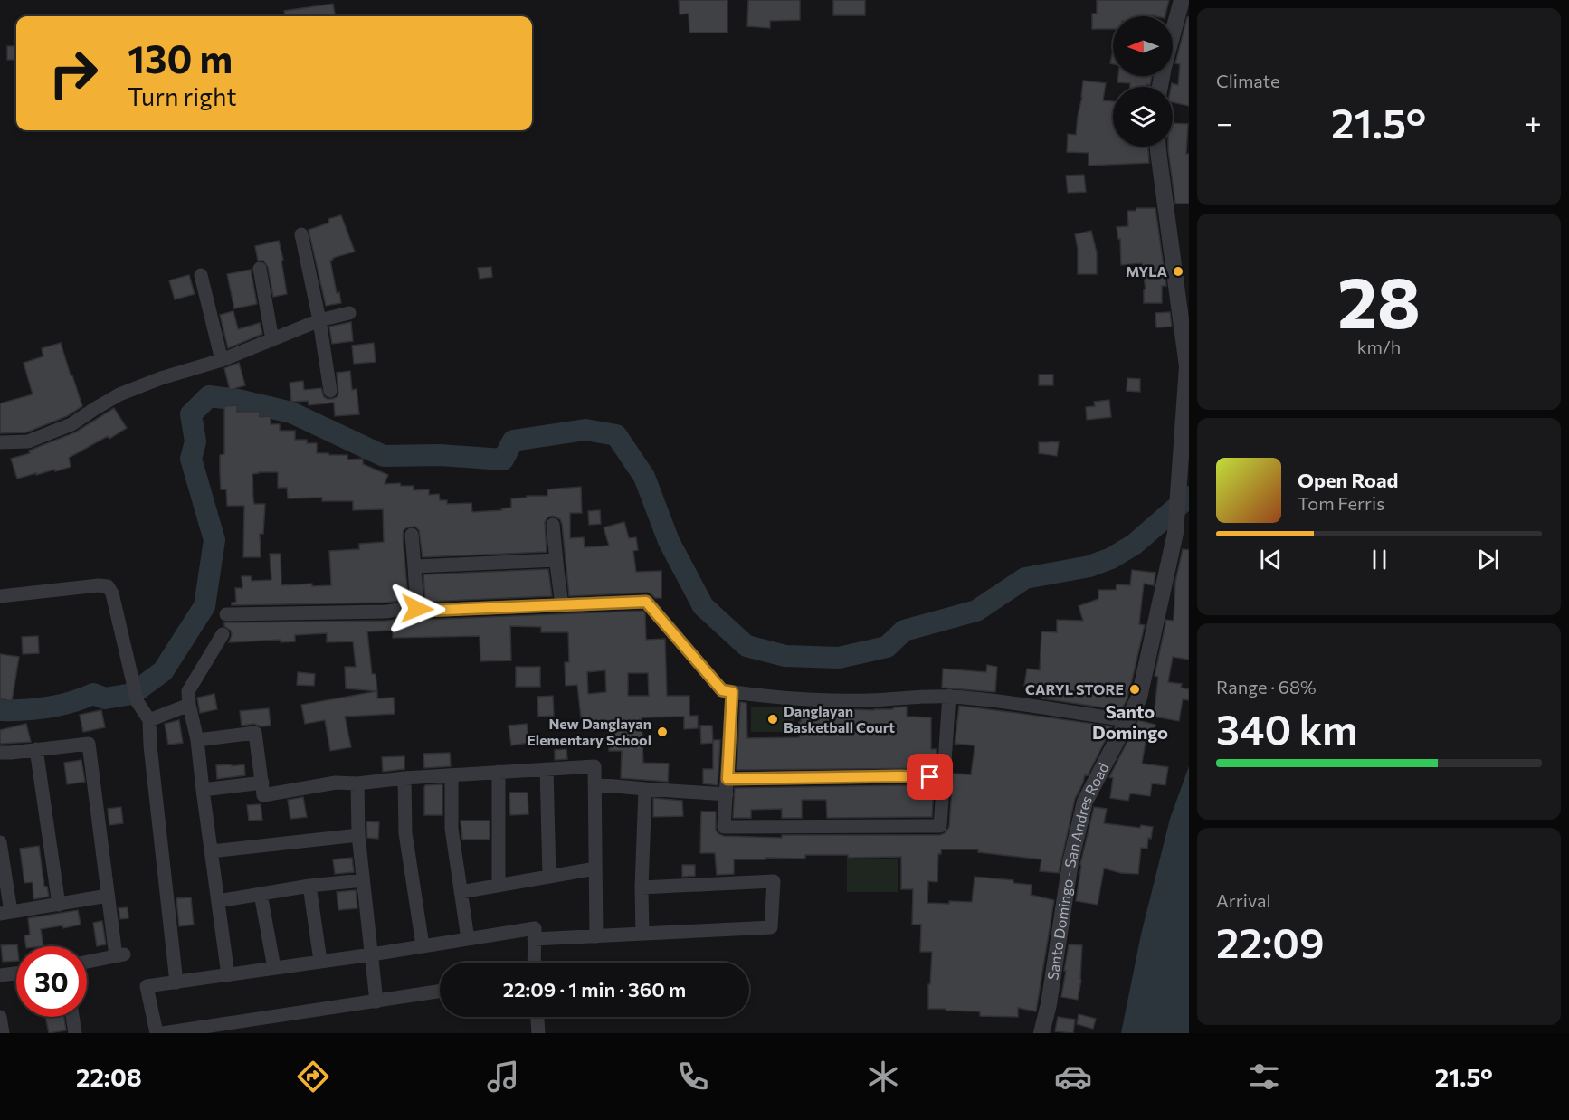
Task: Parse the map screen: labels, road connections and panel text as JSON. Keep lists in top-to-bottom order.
{
  "streets": {
    "street": ["Santo Domingo - San Andres Road"]
  },
  "districts": ["Santo Domingo"],
  "places": [
    "MYLA",
    "CARYL STORE",
    "Danglayan Basketball Court",
    "New Danglayan Elementary School"
  ],
  "north": "left",
  "page": {
    "tile": [
      "Climate",
      ["28", "km/h"],
      ["Range · 68%", "340 km"],
      ["Arrival", "22:09"]
    ],
    "turn": ["130 m", "Turn right"],
    "heat": ["−", "21.5°", "+"],
    "song": ["Open Road", "Tom Ferris"],
    "limit": "30",
    "trip": "22:09 · 1 min · 360 m",
    "tabs": ["22:08", "21.5°"]
  }
}
